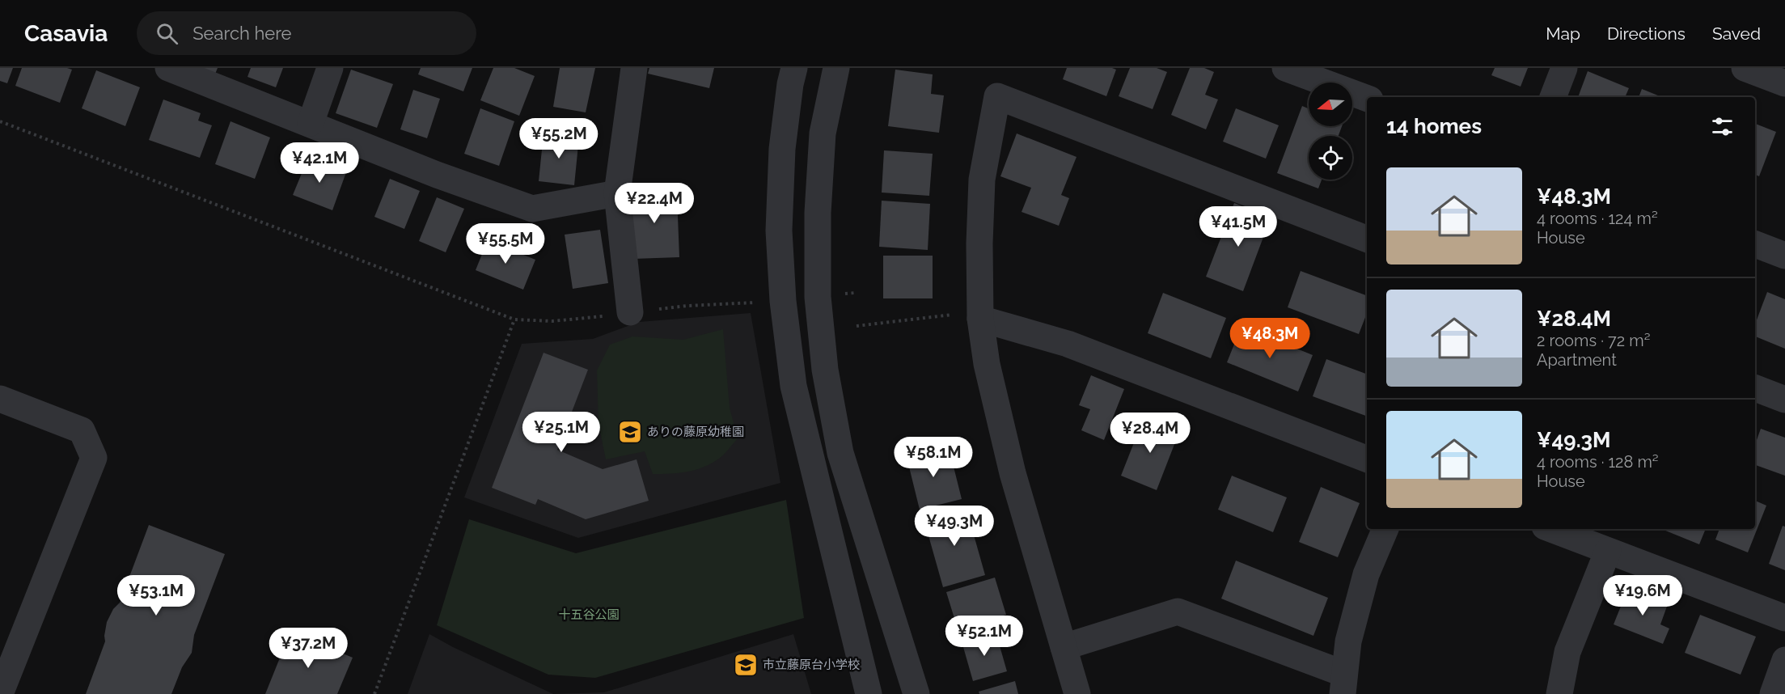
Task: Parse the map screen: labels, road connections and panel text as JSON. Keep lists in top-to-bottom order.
{
  "parks": ["十五谷公園"],
  "places": {
    "school or university": ["ありの藤原幼稚園", "市立藤原台小学校"]
  },
  "north": "left",
  "page": {
    "header": "Casavia",
    "search": "Search here",
    "nav": ["Map", "Directions", "Saved"],
    "heading": "14 homes",
    "price": [
      "¥55.2M",
      "¥42.1M",
      "¥22.4M",
      "¥41.5M",
      "¥55.5M",
      "¥48.3M",
      "¥25.1M",
      "¥28.4M",
      "¥58.1M",
      "¥49.3M",
      "¥53.1M",
      "¥19.6M",
      "¥52.1M",
      "¥37.2M"
    ],
    "list": [
      {
        "name": "¥48.3M",
        "note": "4 rooms · 124 m² · House"
      },
      {
        "name": "¥28.4M",
        "note": "2 rooms · 72 m² · Apartment"
      },
      {
        "name": "¥49.3M",
        "note": "4 rooms · 128 m² · House"
      }
    ]
  }
}
